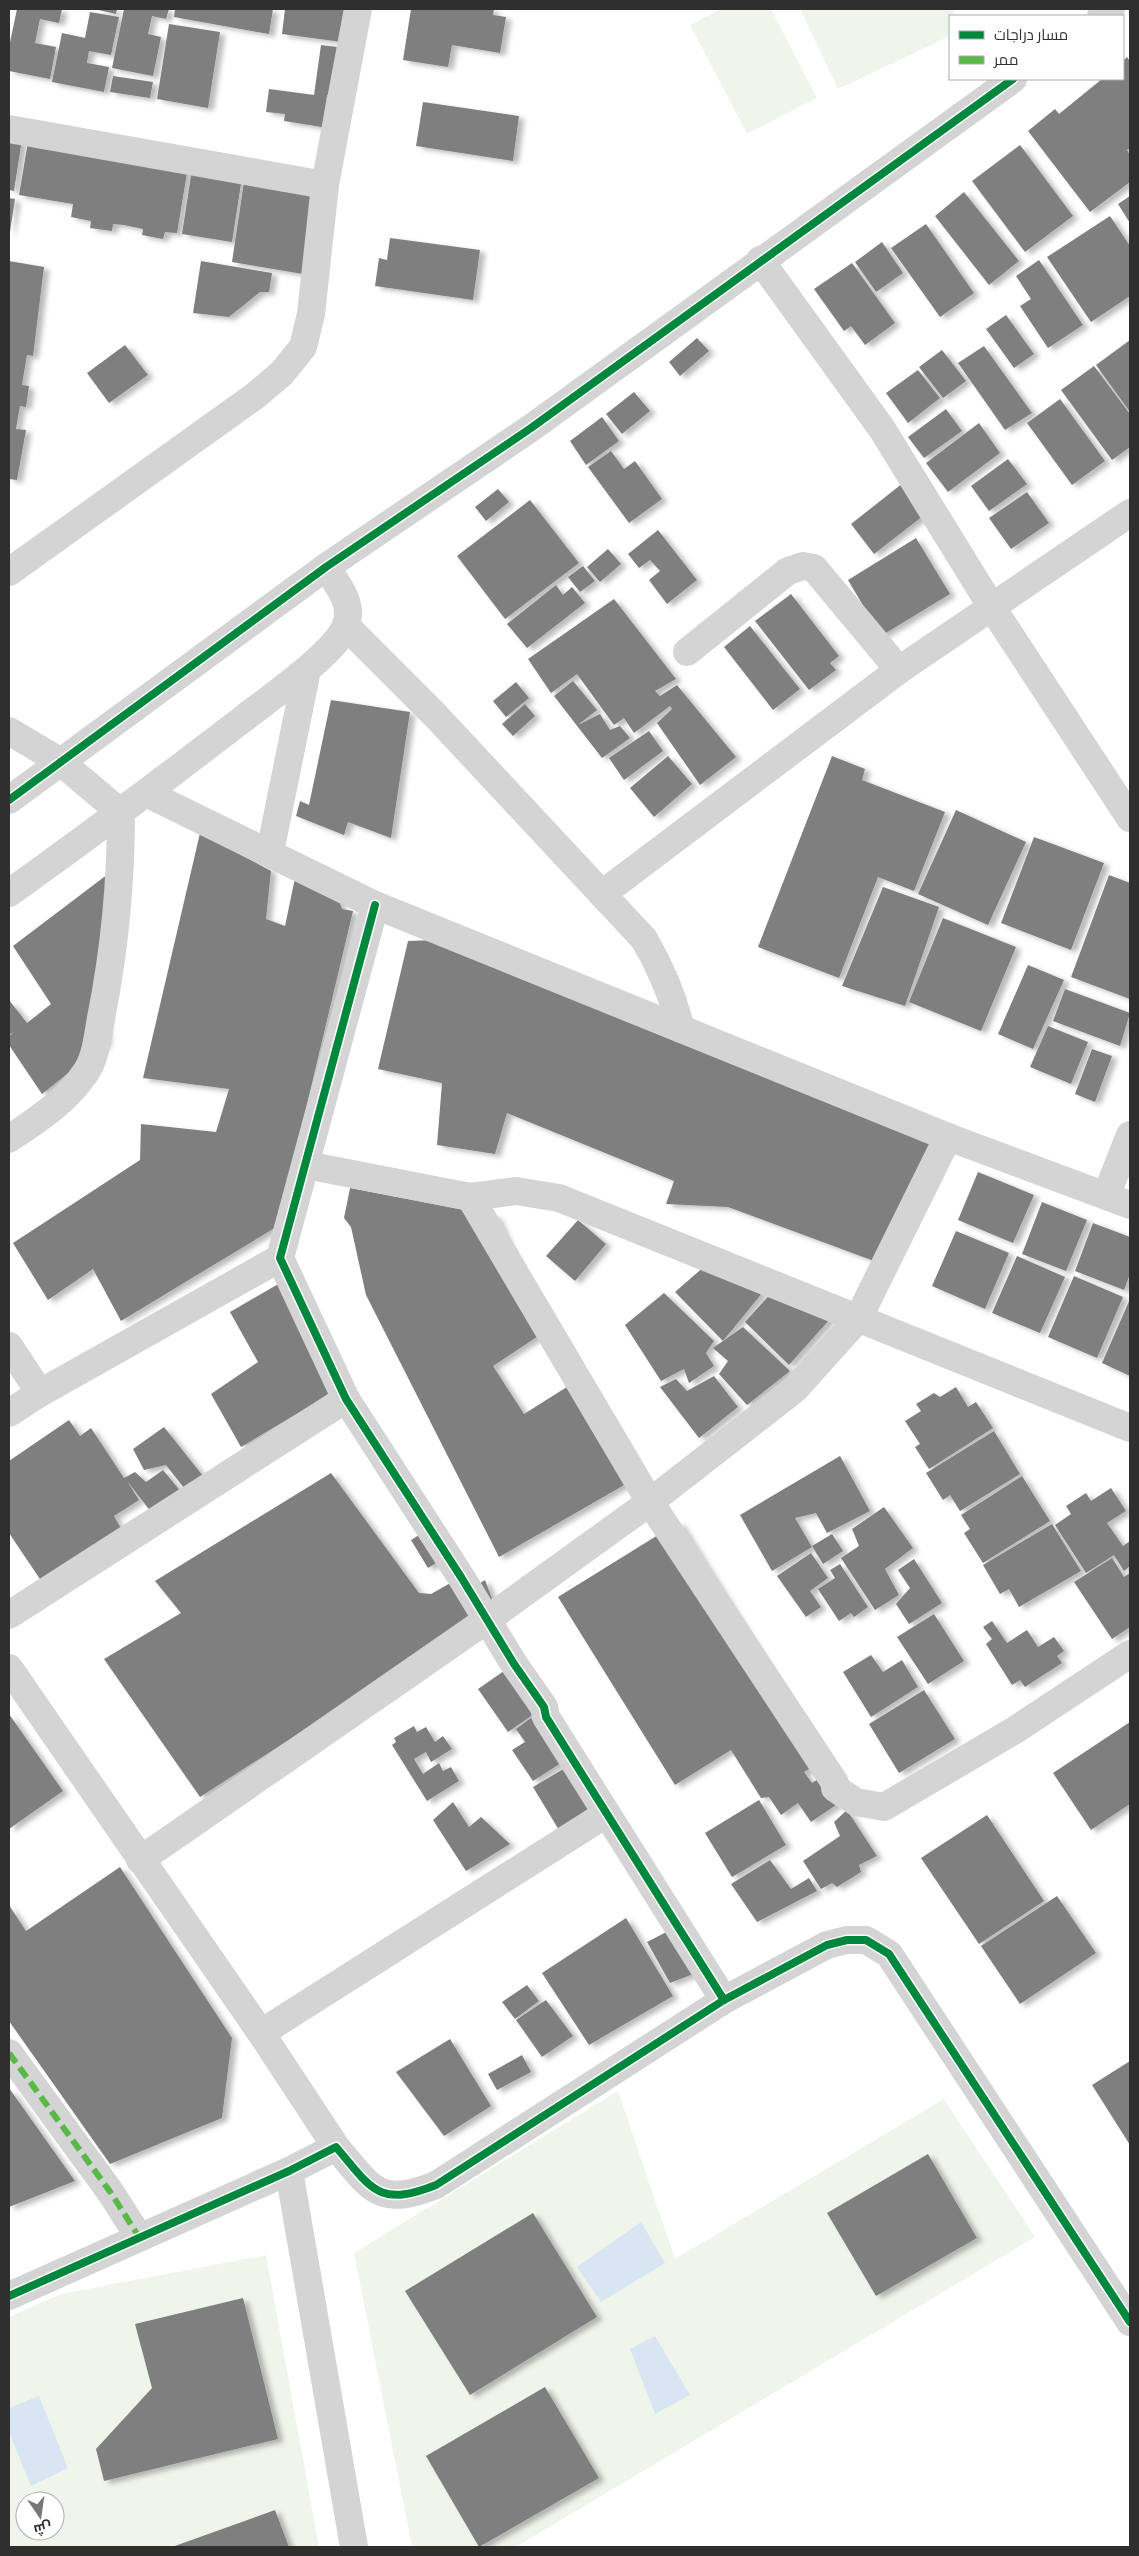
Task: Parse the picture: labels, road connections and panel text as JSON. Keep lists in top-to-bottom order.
{
  "legend": ["مسار دراجات", "ممر"],
  "north": "bottom"
}
